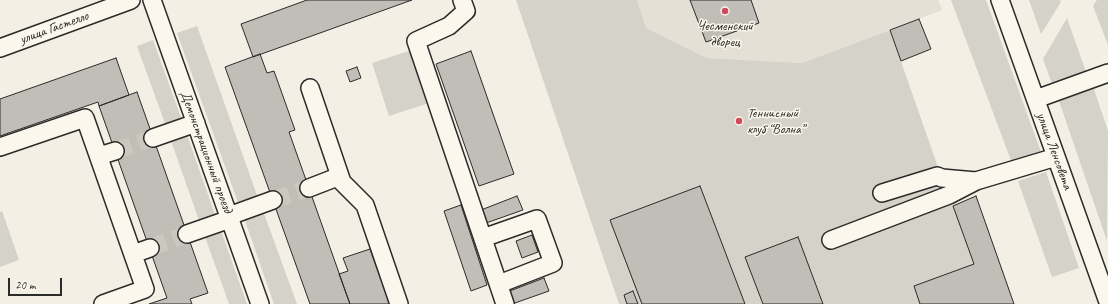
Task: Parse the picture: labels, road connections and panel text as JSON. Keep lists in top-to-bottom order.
{
  "streets": {
    "street": ["улица Гастелло", "улица Ленсовета", "Демонстрационный проезд"]
  },
  "places": ["Чесменский дворец", "Теннисный клуб “Волна”"],
  "scale_bar": "20 m"
}
